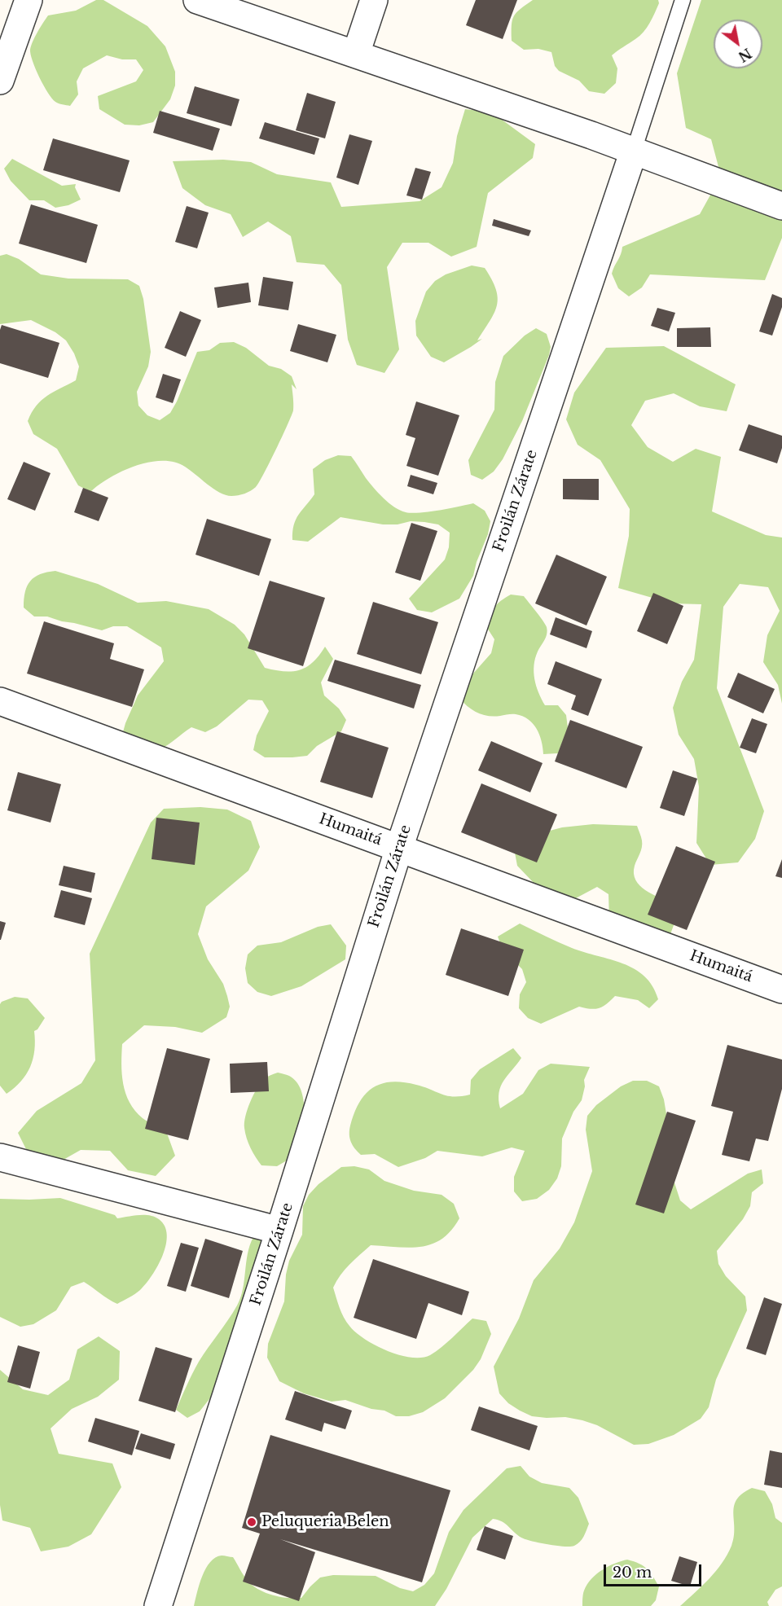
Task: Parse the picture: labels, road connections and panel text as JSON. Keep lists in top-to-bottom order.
{
  "streets": {
    "street": ["Froilán Zárate", "Humaitá"]
  },
  "crossings": [
    ["Froilán Zárate", "Humaitá"]
  ],
  "places": ["Peluqueria Belen"],
  "scale_bar": "20 m",
  "north": "bottom right"
}
